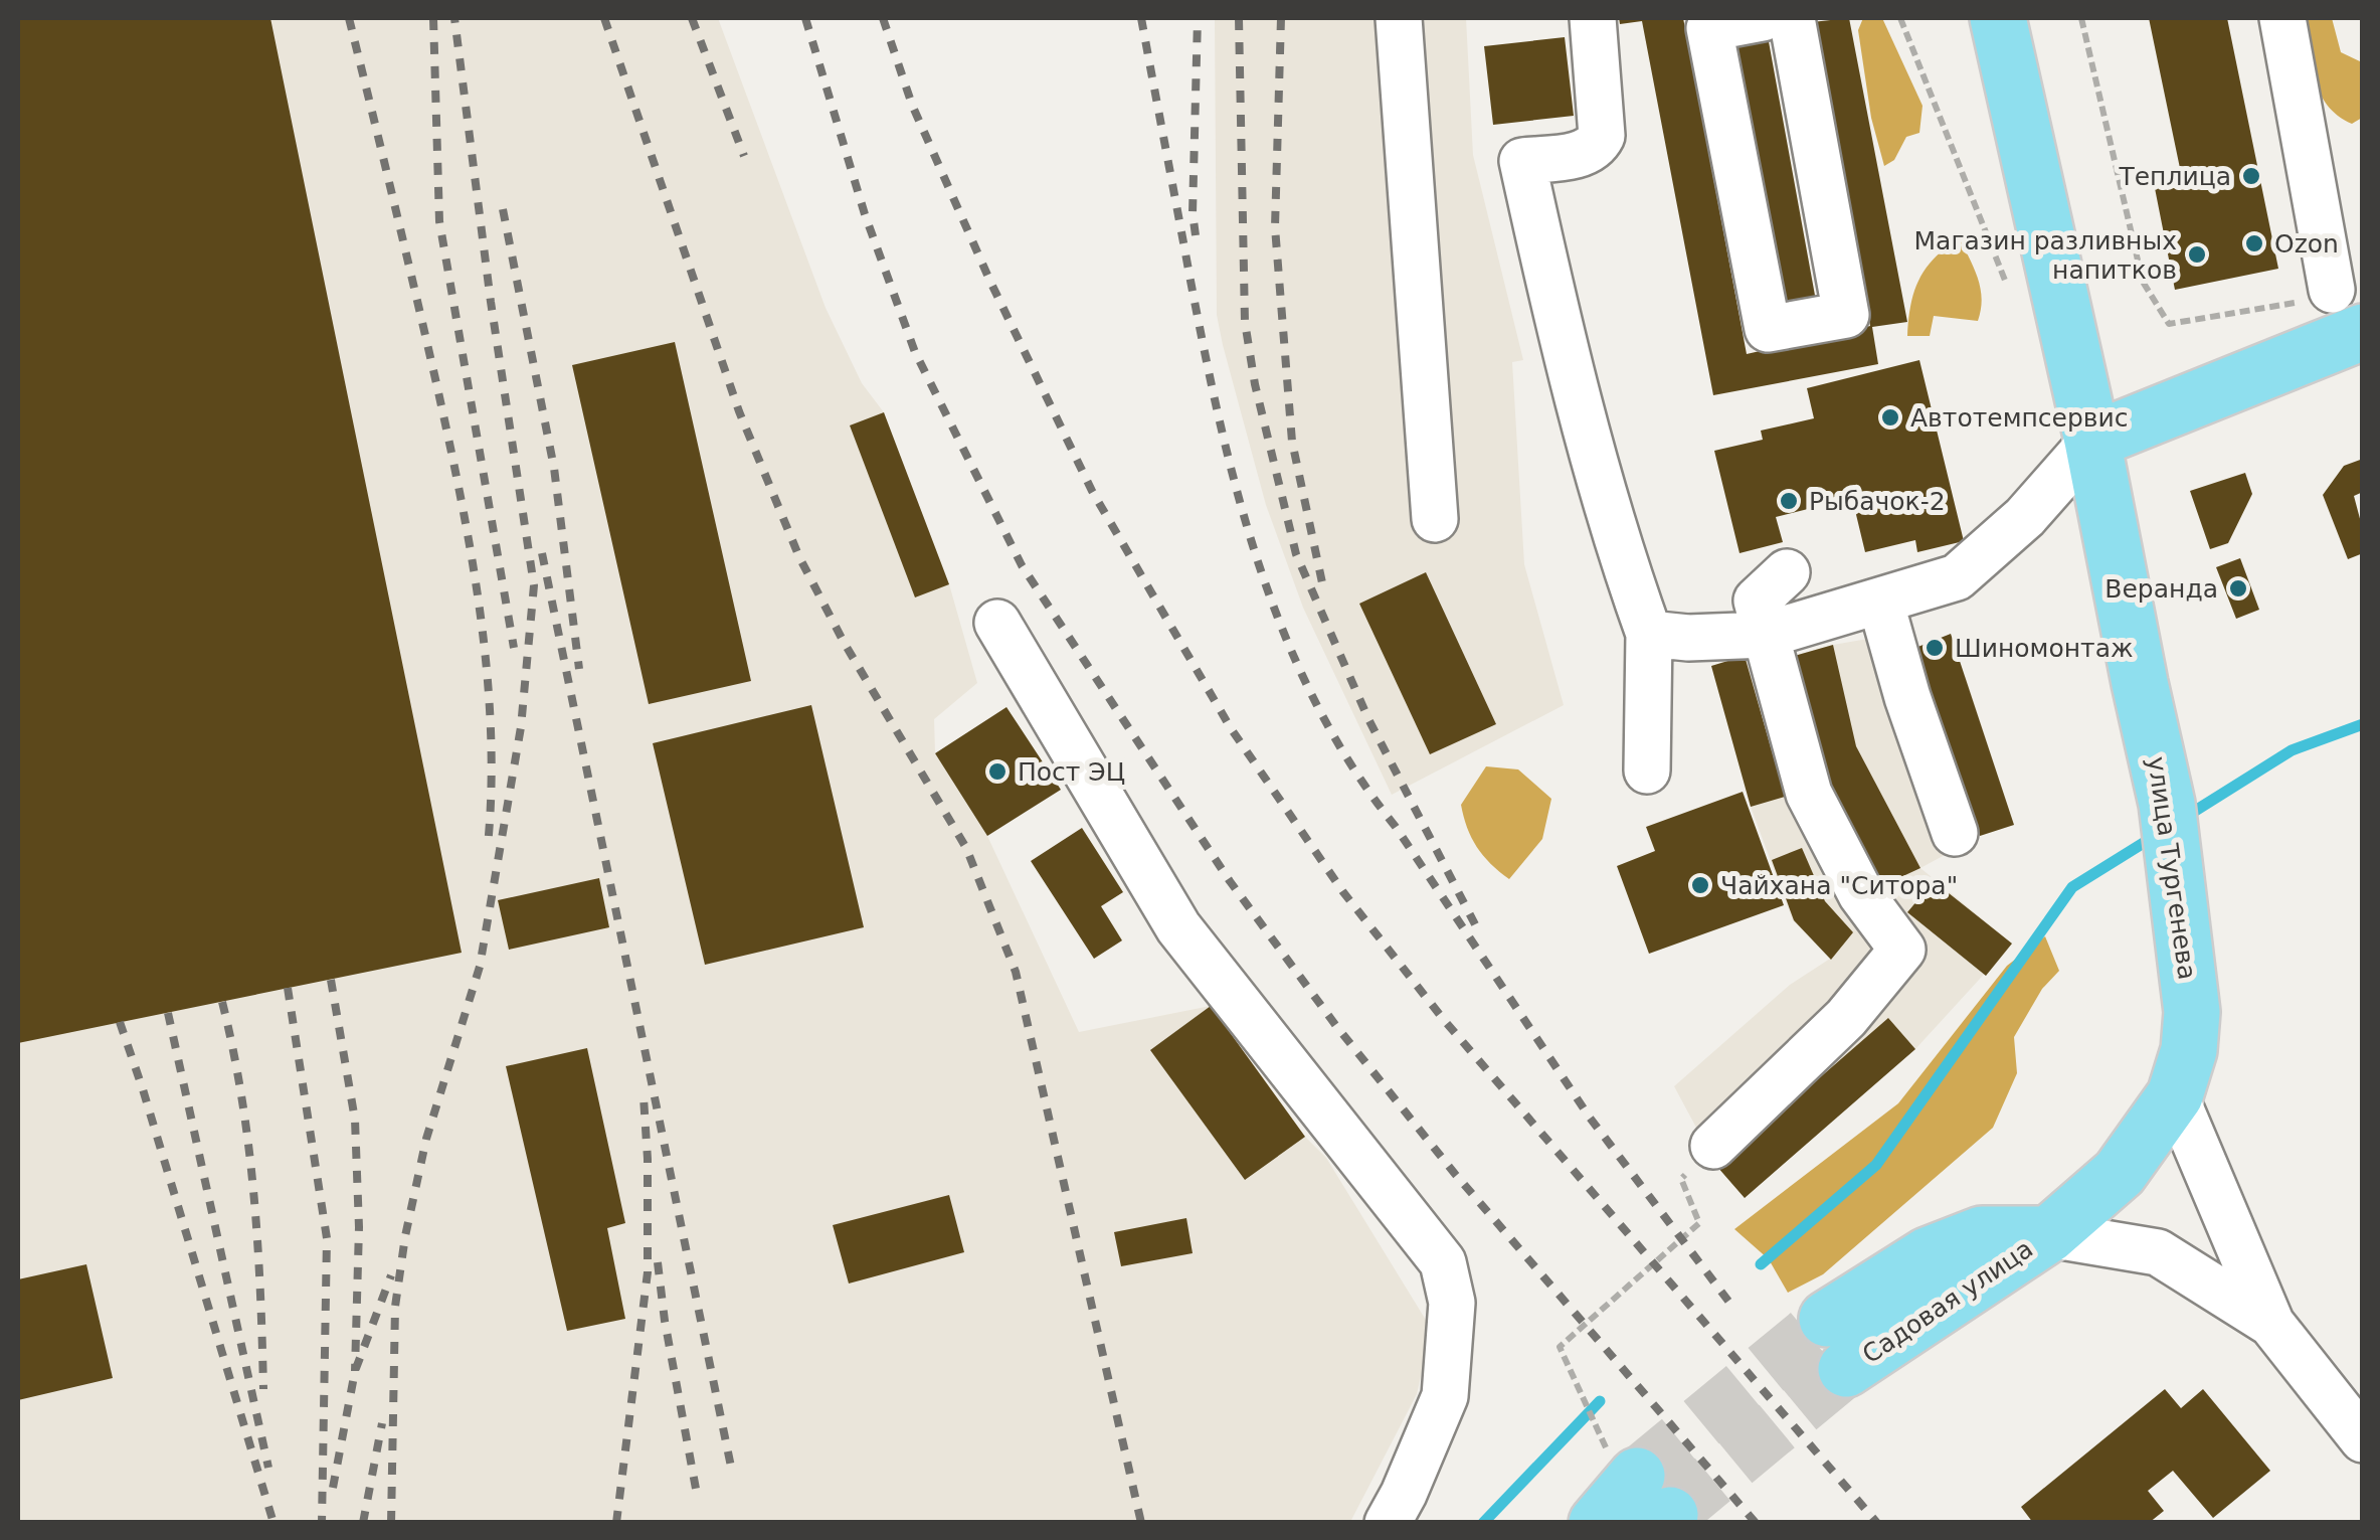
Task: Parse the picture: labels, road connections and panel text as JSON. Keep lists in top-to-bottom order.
{
  "streets": {
    "main road": ["улица Тургенева", "Садовая улица"]
  },
  "crossings": [
    ["улица Тургенева", "Садовая улица"]
  ],
  "places": [
    "Теплица",
    "Ozon",
    "Магазин разливных напитков",
    "Автотемпсервис",
    "Рыбачок-2",
    "Веранда",
    "Шиномонтаж",
    "Пост ЭЦ",
    "Чайхана \"Ситора\""
  ]
}
